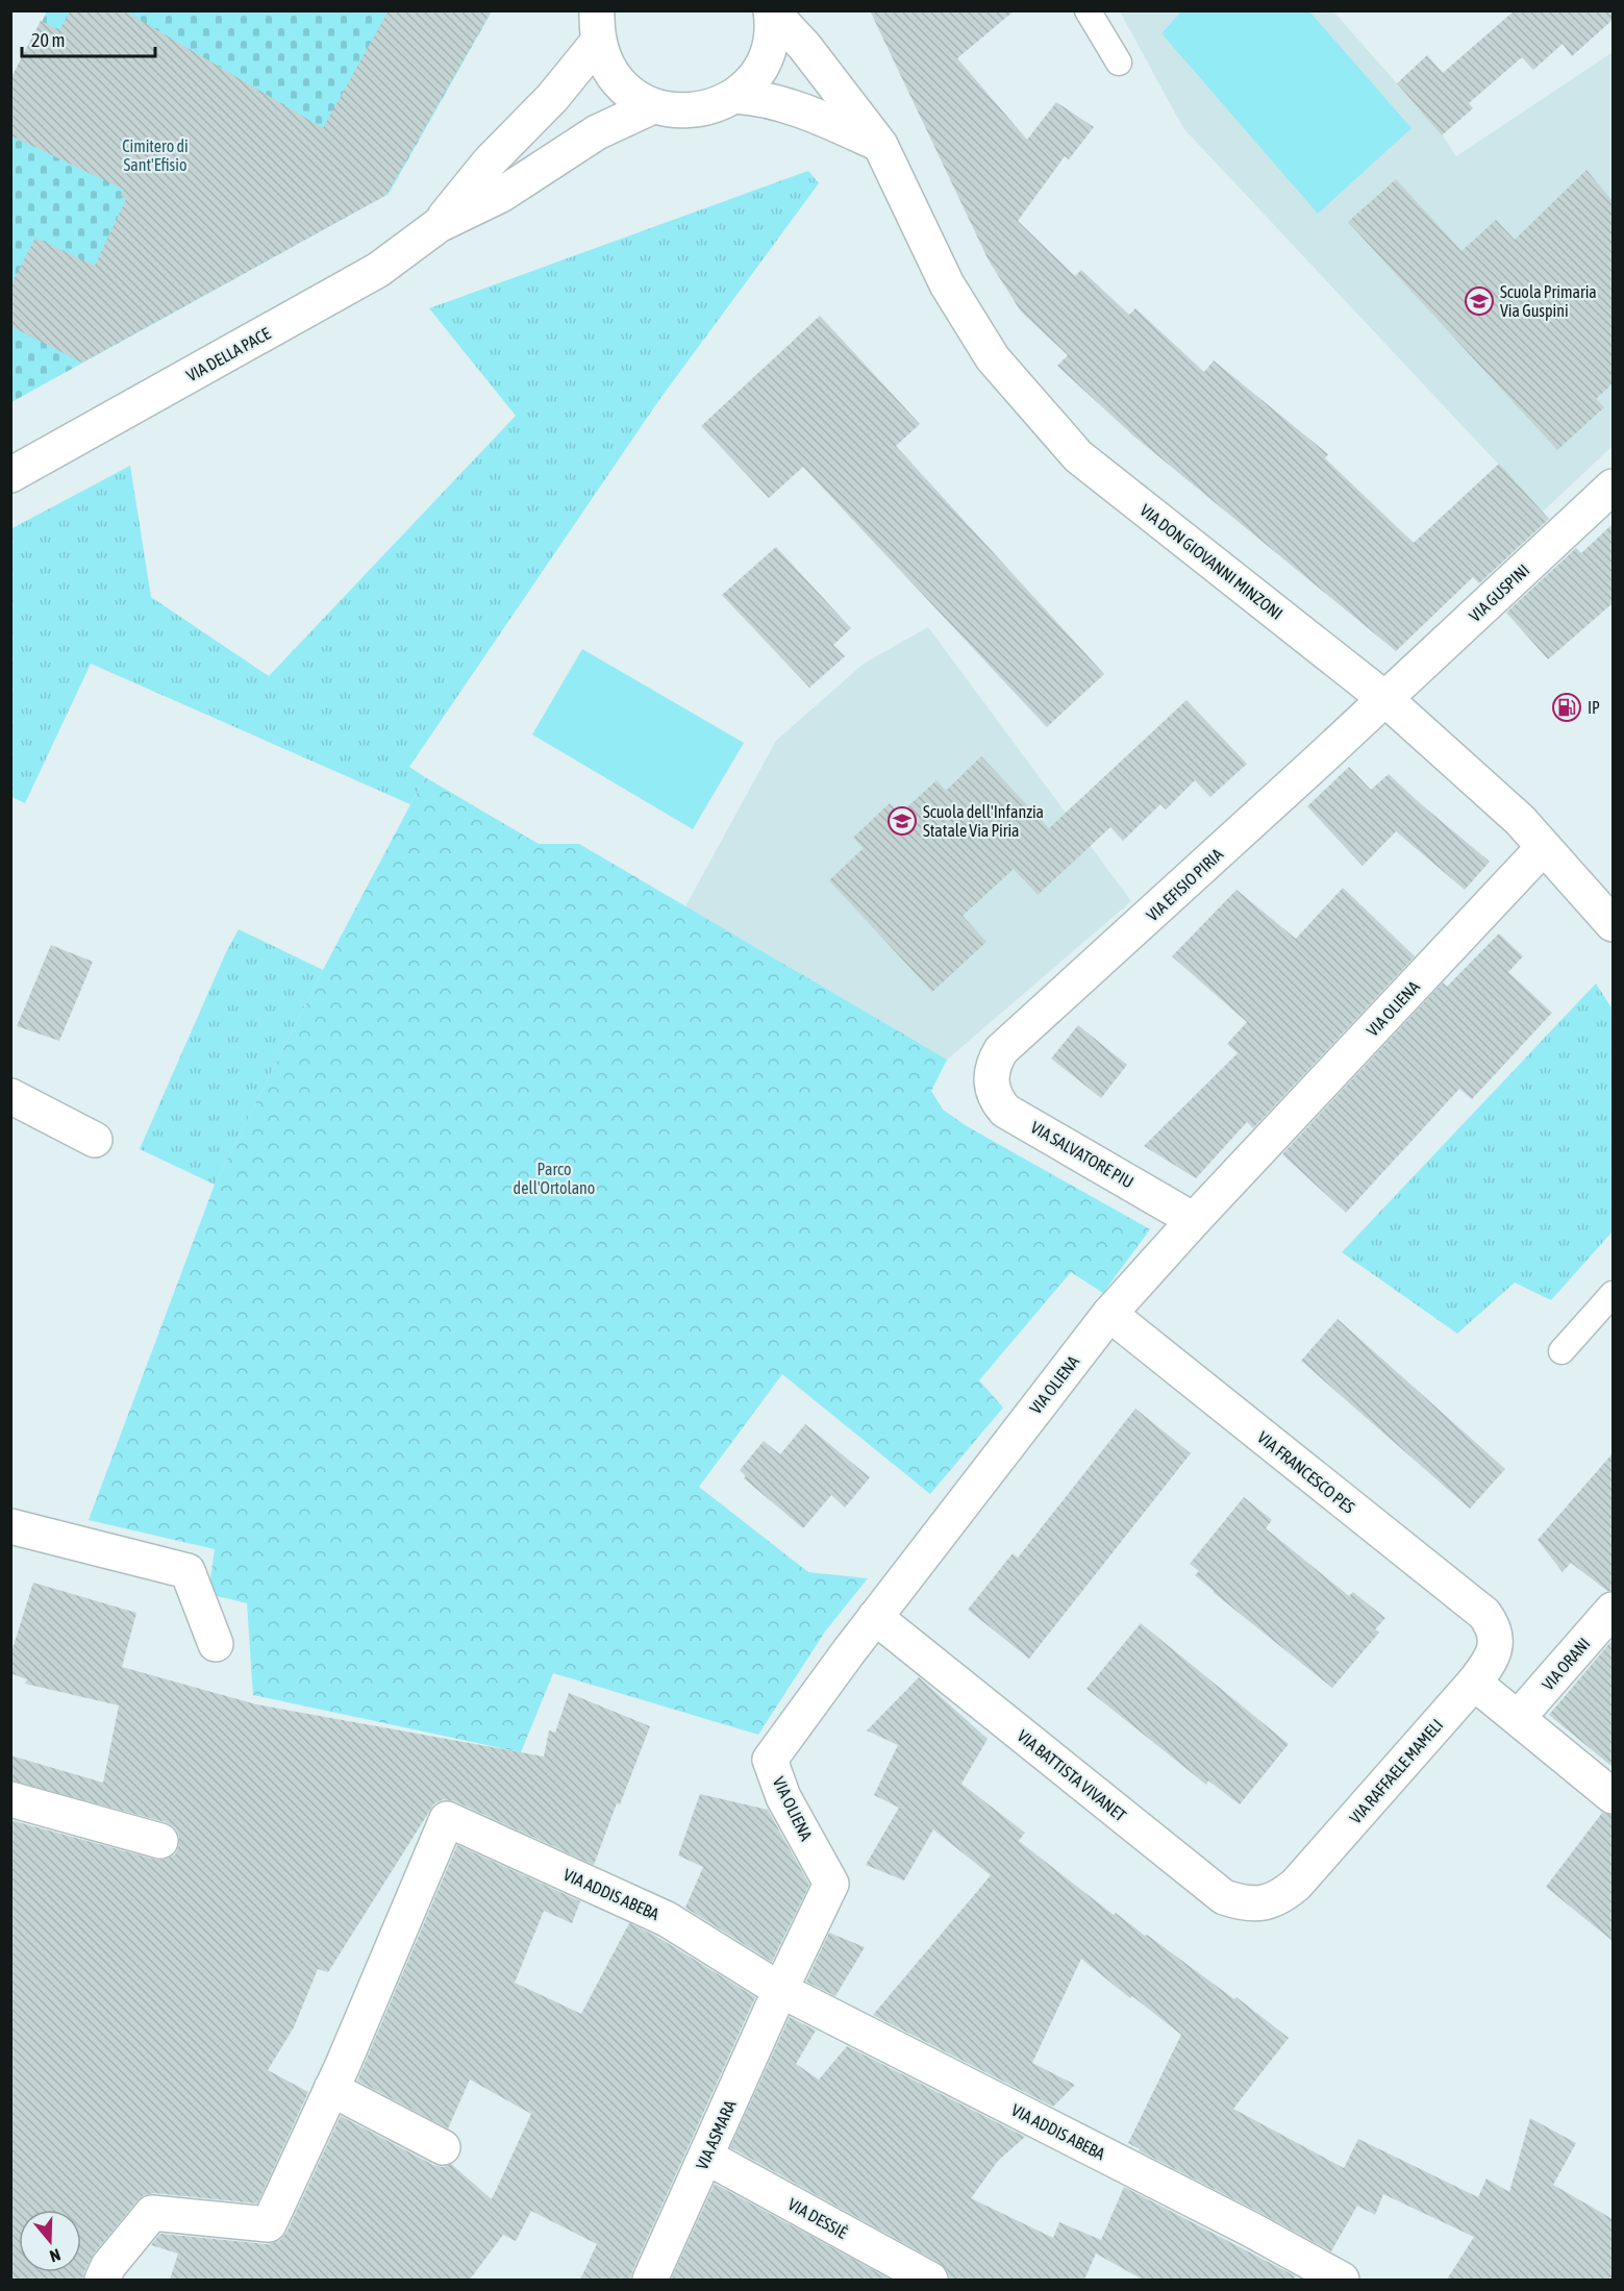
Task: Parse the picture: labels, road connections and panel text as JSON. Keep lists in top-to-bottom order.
{
  "streets": {
    "street": [
      "VIA DELLA PACE",
      "VIA DON GIOVANNI MINZONI",
      "VIA GUSPINI",
      "VIA EFISIO PIRIA",
      "VIA OLIENA",
      "VIA SALVATORE PIU",
      "VIA FRANCESCO PES",
      "VIA ORANI",
      "VIA RAFFAELE MAMELI",
      "VIA BATTISTA VIVANET",
      "VIA ADDIS ABEBA",
      "VIA ASMARA",
      "VIA DESSIÈ"
    ]
  },
  "crossings": [
    ["VIA DON GIOVANNI MINZONI", "VIA GUSPINI"],
    ["VIA DON GIOVANNI MINZONI", "VIA EFISIO PIRIA"],
    ["VIA DON GIOVANNI MINZONI", "VIA OLIENA"],
    ["VIA GUSPINI", "VIA EFISIO PIRIA"],
    ["VIA EFISIO PIRIA", "VIA SALVATORE PIU"],
    ["VIA OLIENA", "VIA SALVATORE PIU"],
    ["VIA OLIENA", "VIA FRANCESCO PES"],
    ["VIA OLIENA", "VIA BATTISTA VIVANET"],
    ["VIA OLIENA", "VIA ADDIS ABEBA"],
    ["VIA OLIENA", "VIA ASMARA"],
    ["VIA FRANCESCO PES", "VIA RAFFAELE MAMELI"],
    ["VIA RAFFAELE MAMELI", "VIA BATTISTA VIVANET"],
    ["VIA ADDIS ABEBA", "VIA ASMARA"],
    ["VIA ASMARA", "VIA DESSIÈ"]
  ],
  "parks": ["Cimitero di Sant'Efisio", "Parco dell'Ortolano"],
  "places": {
    "school or university": ["Scuola Primaria Via Guspini", "Scuola dell'Infanzia Statale Via Piria"],
    "fuel station": ["IP"]
  },
  "scale_bar": "20 m",
  "north": "bottom"
}
